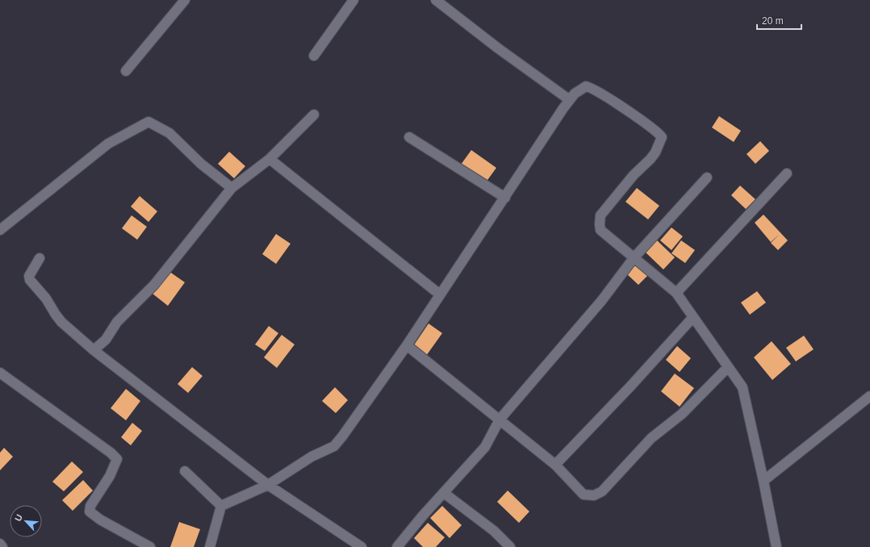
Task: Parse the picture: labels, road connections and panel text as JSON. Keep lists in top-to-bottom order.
{
  "scale_bar": "20 m",
  "north": "top left"
}
